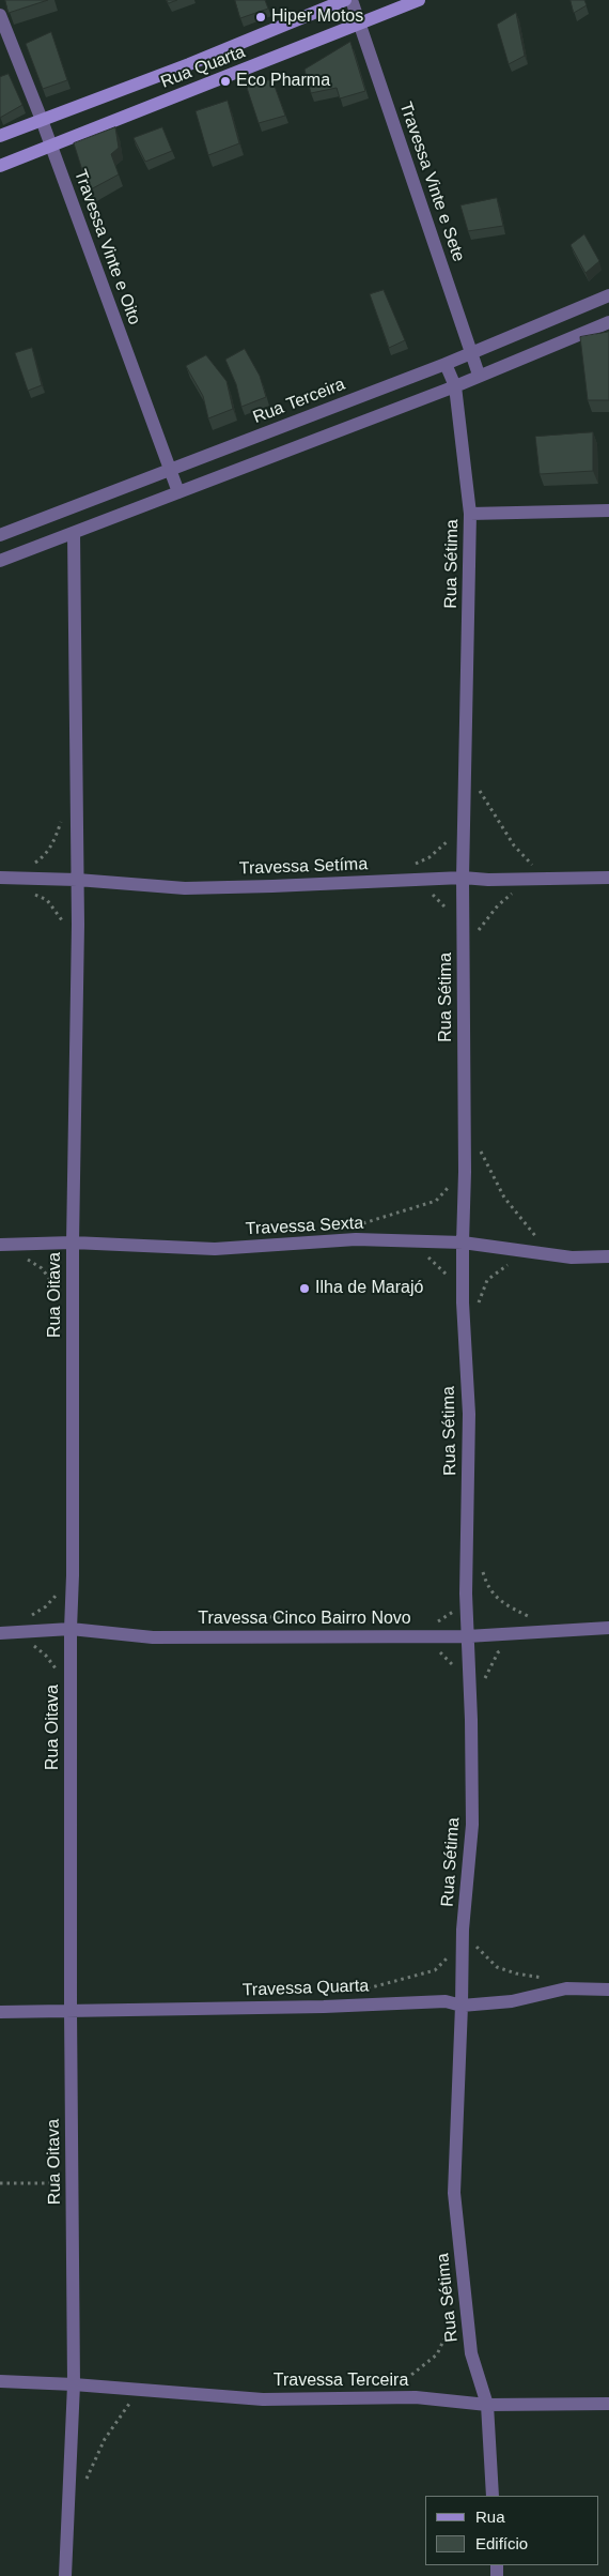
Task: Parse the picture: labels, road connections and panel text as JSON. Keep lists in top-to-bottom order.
{
  "streets": {
    "street": [
      "Rua Quarta",
      "Travessa Vinte e Sete",
      "Travessa Vinte e Oito",
      "Rua Terceira",
      "Rua Sétima",
      "Travessa Setíma",
      "Travessa Sexta",
      "Rua Oitava",
      "Travessa Cinco Bairro Novo",
      "Travessa Quarta",
      "Travessa Terceira"
    ]
  },
  "crossings": [
    ["Rua Quarta", "Travessa Vinte e Sete"],
    ["Rua Quarta", "Travessa Vinte e Oito"],
    ["Travessa Vinte e Sete", "Rua Terceira"],
    ["Travessa Vinte e Oito", "Rua Terceira"],
    ["Rua Terceira", "Rua Sétima"],
    ["Rua Sétima", "Travessa Setíma"],
    ["Rua Sétima", "Travessa Sexta"],
    ["Rua Sétima", "Travessa Cinco Bairro Novo"],
    ["Rua Sétima", "Travessa Quarta"],
    ["Rua Sétima", "Travessa Terceira"],
    ["Travessa Setíma", "Rua Oitava"],
    ["Travessa Sexta", "Rua Oitava"],
    ["Rua Oitava", "Travessa Cinco Bairro Novo"],
    ["Rua Oitava", "Travessa Quarta"],
    ["Rua Oitava", "Travessa Terceira"]
  ],
  "places": ["Hiper Motos", "Eco Pharma", "Ilha de Marajó"],
  "legend": ["Rua", "Edifício"]
}
